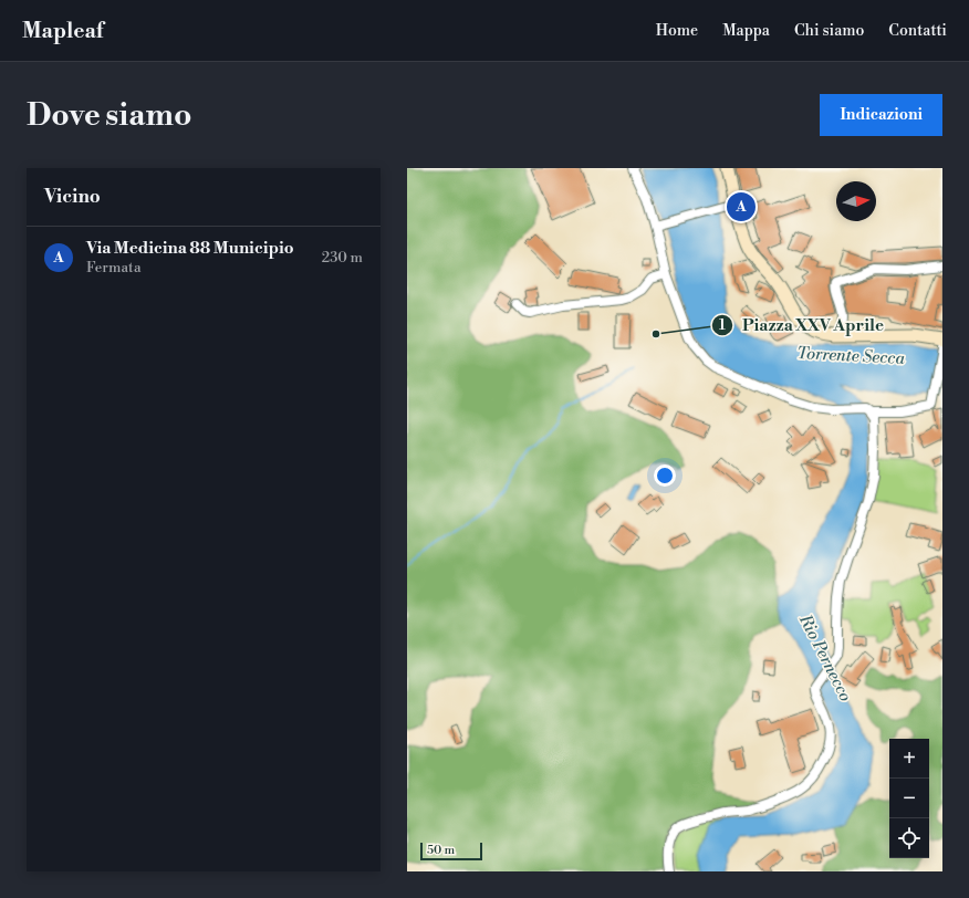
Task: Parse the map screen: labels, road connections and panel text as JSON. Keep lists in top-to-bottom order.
{
  "water": ["Torrente Secca", "Rio Pernecco"],
  "places": ["Piazza XXV Aprile"],
  "scale_bar": "50 m",
  "north": "right",
  "page": {
    "header": "Mapleaf",
    "nav": [
      "Home",
      "Mappa",
      "Chi siamo",
      "Contatti"
    ],
    "buttons": "Indicazioni",
    "title": "Dove siamo",
    "heading": "Vicino",
    "pins": "A",
    "list": [
      {
        "mark": "A",
        "name": "Via Medicina 88 Municipio",
        "note": "Fermata",
        "value": "230 m"
      }
    ],
    "map_buttons": ["+", "−"],
    "scale": "50 m"
  }
}
